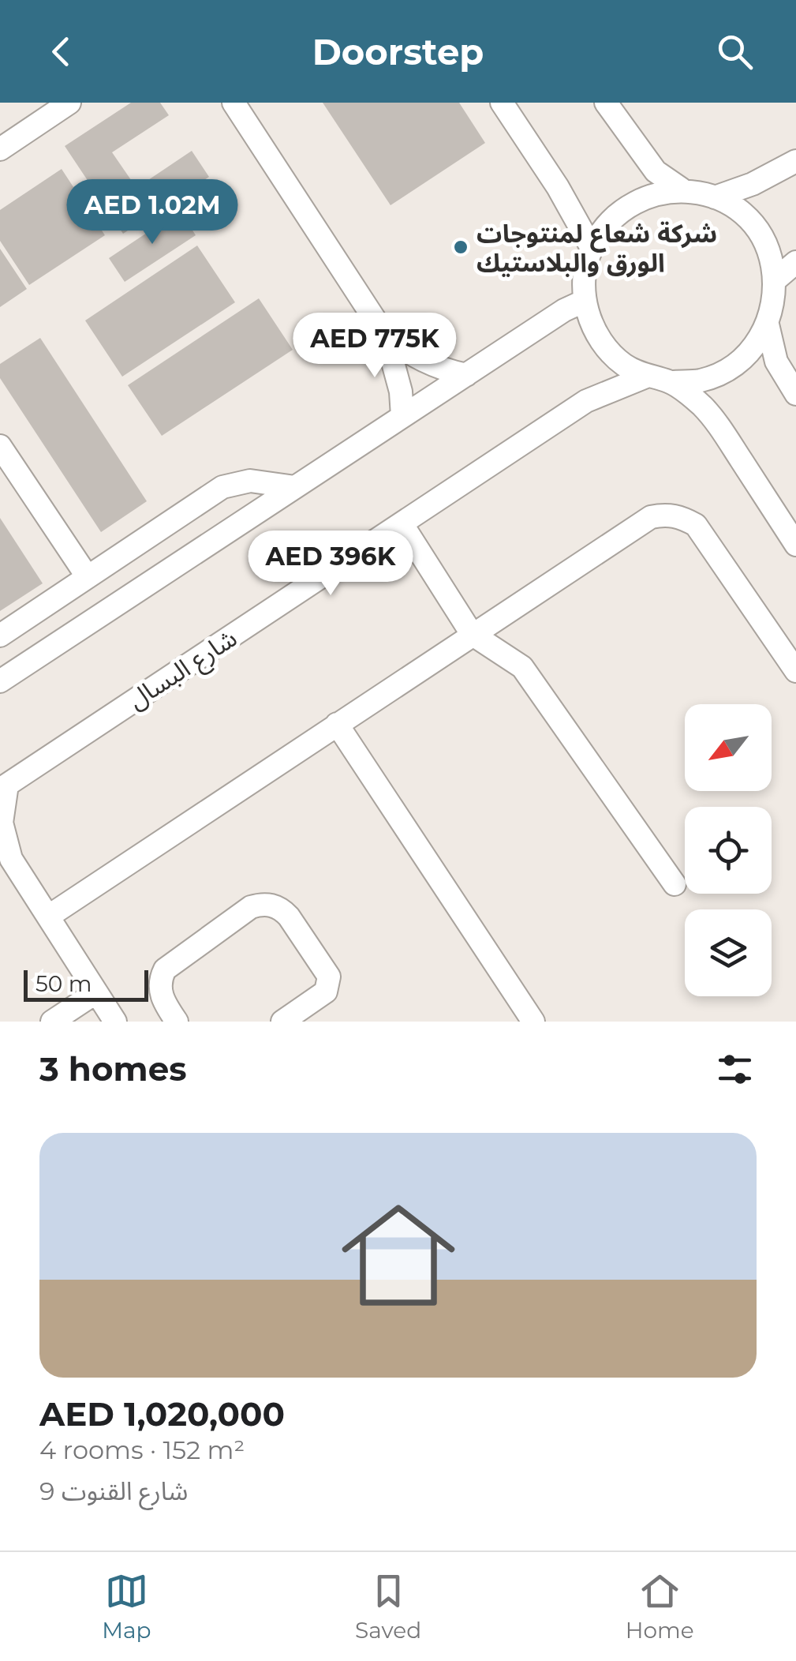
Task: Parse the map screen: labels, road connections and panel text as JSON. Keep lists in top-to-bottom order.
{
  "streets": {
    "street": ["شارع البسال"]
  },
  "places": ["شركة شعاع لمنتوجات الورق والبلاستيك"],
  "scale_bar": "50 m",
  "north": "bottom left",
  "page": {
    "header": "Doorstep",
    "price": ["AED 1.02M", "AED 775K", "AED 396K"],
    "scale": "50 m",
    "heading": "3 homes",
    "list": [
      {
        "name": "AED 1,020,000",
        "note": "4 rooms · 152 m² · شارع القنوت 9"
      }
    ],
    "tabs": ["Map", "Saved", "Home"]
  }
}
